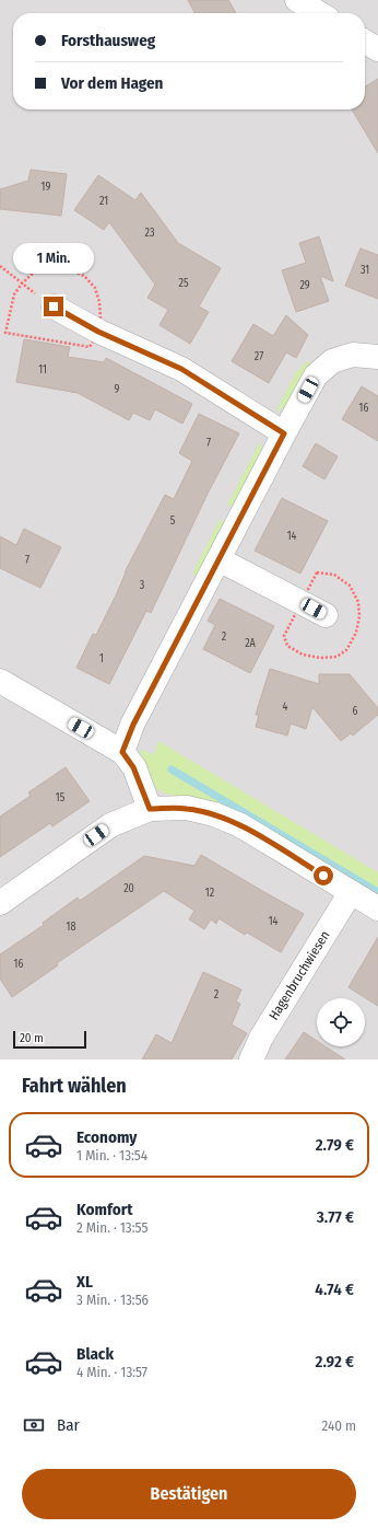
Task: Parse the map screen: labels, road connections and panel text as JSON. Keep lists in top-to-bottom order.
{
  "streets": {
    "street": ["Hagenbruchwiesen"]
  },
  "house_numbers": [
    "19",
    "21",
    "23",
    "31",
    "25",
    "29",
    "27",
    "11",
    "9",
    "16",
    "7",
    "5",
    "14",
    "7",
    "3",
    "2",
    "2A",
    "1",
    "4",
    "6",
    "15",
    "20",
    "12",
    "14",
    "18",
    "16",
    "2"
  ],
  "scale_bar": "20 m",
  "page": {
    "banner": ["Forsthausweg", "Vor dem Hagen"],
    "bubble": "1 Min.",
    "scale": "20 m",
    "heading": "Fahrt wählen",
    "list": [
      {
        "name": "Economy",
        "note": "1 Min. · 13:54",
        "value": "2.79 €"
      },
      {
        "name": "Komfort",
        "note": "2 Min. · 13:55",
        "value": "3.77 €"
      },
      {
        "name": "XL",
        "note": "3 Min. · 13:56",
        "value": "4.74 €"
      },
      {
        "name": "Black",
        "note": "4 Min. · 13:57",
        "value": "2.92 €"
      }
    ],
    "pay": ["Bar", "240 m"],
    "buttons": "Bestätigen"
  }
}
